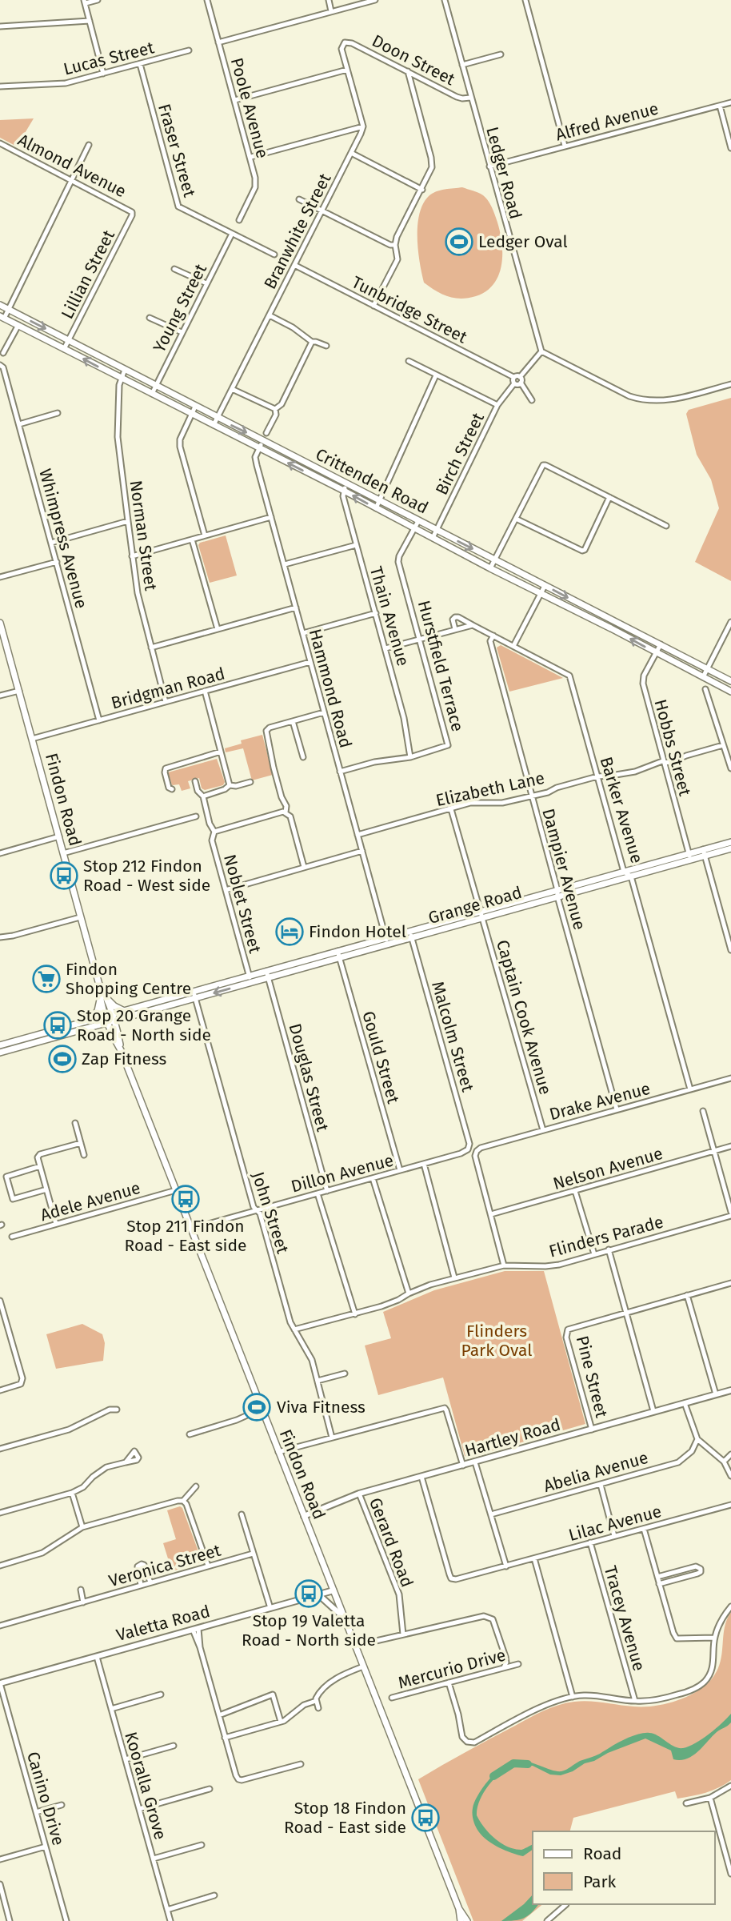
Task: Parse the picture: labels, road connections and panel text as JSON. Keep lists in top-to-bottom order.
{
  "streets": {
    "main road": ["Crittenden Road", "Findon Road", "Grange Road"],
    "street": [
      "Lucas Street",
      "Doon Street",
      "Poole Avenue",
      "Alfred Avenue",
      "Fraser Street",
      "Almond Avenue",
      "Ledger Road",
      "Branwhite Street",
      "Lillian Street",
      "Young Street",
      "Tunbridge Street",
      "Birch Street",
      "Norman Street",
      "Whimpress Avenue",
      "Thain Avenue",
      "Hurstfield Terrace",
      "Bridgman Road",
      "Hammond Road",
      "Hobbs Street",
      "Elizabeth Lane",
      "Barker Avenue",
      "Dampier Avenue",
      "Noblet Street",
      "Captain Cook Avenue",
      "Malcolm Street",
      "Gould Street",
      "Douglas Street",
      "Drake Avenue",
      "Nelson Avenue",
      "Dillon Avenue",
      "Adele Avenue",
      "John Street",
      "Flinders Parade",
      "Pine Street",
      "Hartley Road",
      "Abelia Avenue",
      "Lilac Avenue",
      "Gerard Road",
      "Veronica Street",
      "Tracey Avenue",
      "Valetta Road",
      "Mercurio Drive",
      "Kooralla Grove",
      "Canino Drive"
    ]
  },
  "crossings": [
    ["Lucas Street", "Fraser Street"],
    ["Doon Street", "Ledger Road"],
    ["Alfred Avenue", "Ledger Road"],
    ["Fraser Street", "Young Street"],
    ["Almond Avenue", "Lillian Street"],
    ["Branwhite Street", "Tunbridge Street"],
    ["Branwhite Street", "Crittenden Road"],
    ["Lillian Street", "Crittenden Road"],
    ["Young Street", "Crittenden Road"],
    ["Tunbridge Street", "Birch Street"],
    ["Birch Street", "Crittenden Road"],
    ["Crittenden Road", "Norman Street"],
    ["Crittenden Road", "Thain Avenue"],
    ["Crittenden Road", "Hurstfield Terrace"],
    ["Crittenden Road", "Hammond Road"],
    ["Crittenden Road", "Hobbs Street"],
    ["Norman Street", "Bridgman Road"],
    ["Whimpress Avenue", "Bridgman Road"],
    ["Thain Avenue", "Hurstfield Terrace"],
    ["Thain Avenue", "Barker Avenue"],
    ["Hurstfield Terrace", "Hammond Road"],
    ["Hurstfield Terrace", "Barker Avenue"],
    ["Bridgman Road", "Hammond Road"],
    ["Bridgman Road", "Findon Road"],
    ["Hammond Road", "Elizabeth Lane"],
    ["Hammond Road", "Grange Road"],
    ["Hobbs Street", "Elizabeth Lane"],
    ["Hobbs Street", "Grange Road"],
    ["Elizabeth Lane", "Barker Avenue"],
    ["Elizabeth Lane", "Dampier Avenue"],
    ["Elizabeth Lane", "Captain Cook Avenue"],
    ["Findon Road", "Grange Road"],
    ["Findon Road", "Dillon Avenue"],
    ["Findon Road", "Adele Avenue"],
    ["Findon Road", "Hartley Road"],
    ["Findon Road", "Valetta Road"],
    ["Barker Avenue", "Dampier Avenue"],
    ["Barker Avenue", "Grange Road"],
    ["Barker Avenue", "Drake Avenue"],
    ["Dampier Avenue", "Grange Road"],
    ["Dampier Avenue", "Drake Avenue"],
    ["Noblet Street", "Grange Road"],
    ["Grange Road", "Captain Cook Avenue"],
    ["Grange Road", "Malcolm Street"],
    ["Grange Road", "Gould Street"],
    ["Grange Road", "Douglas Street"],
    ["Grange Road", "John Street"],
    ["Captain Cook Avenue", "Drake Avenue"],
    ["Malcolm Street", "Dillon Avenue"],
    ["Gould Street", "Dillon Avenue"],
    ["Douglas Street", "Dillon Avenue"],
    ["Drake Avenue", "Nelson Avenue"],
    ["Dillon Avenue", "John Street"],
    ["John Street", "Flinders Parade"],
    ["Pine Street", "Hartley Road"],
    ["Hartley Road", "Lilac Avenue"],
    ["Hartley Road", "Gerard Road"],
    ["Lilac Avenue", "Tracey Avenue"],
    ["Valetta Road", "Kooralla Grove"],
    ["Valetta Road", "Canino Drive"]
  ],
  "parks": ["Flinders Park Oval"],
  "places": {
    "sports": ["Ledger Oval", "Zap Fitness", "Viva Fitness"],
    "bus stop": [
      "Stop 212 Findon Road - West side",
      "Stop 20 Grange Road - North side",
      "Stop 211 Findon Road - East side",
      "Stop 19 Valetta Road - North side",
      "Stop 18 Findon Road - East side"
    ],
    "hotel": ["Findon Hotel"],
    "supermarket": ["Findon Shopping Centre"]
  },
  "legend": ["Road", "Park"]
}
